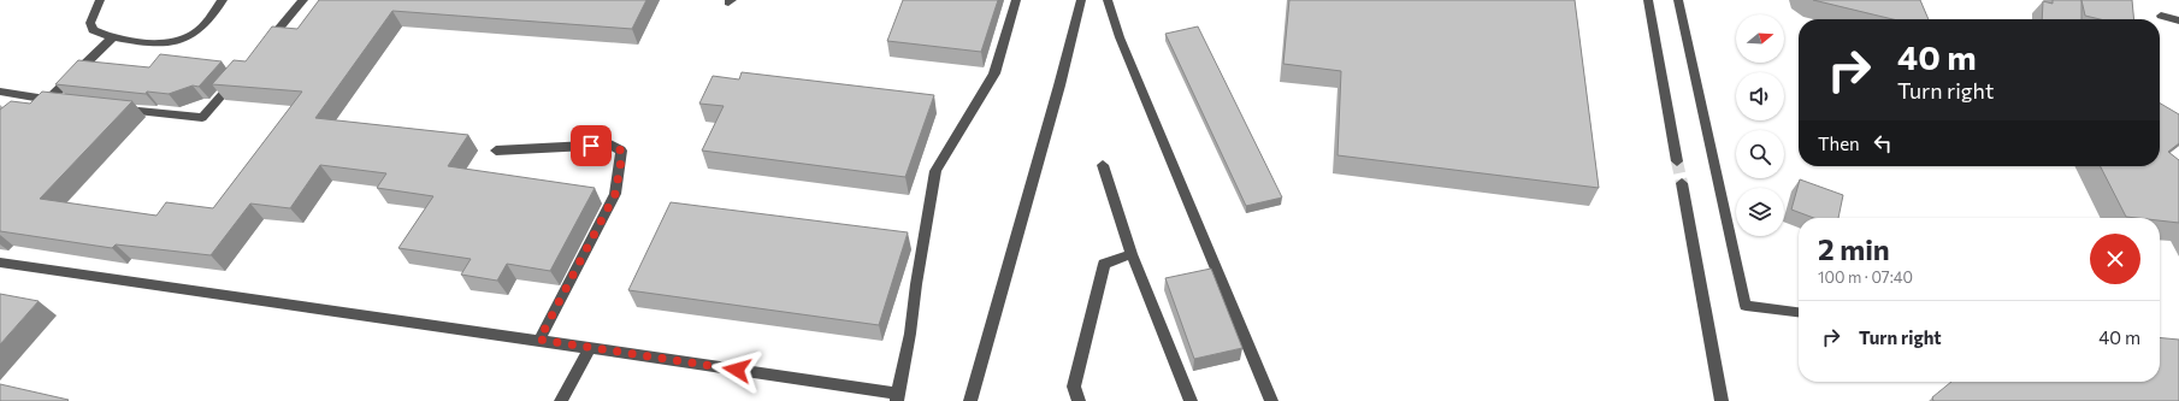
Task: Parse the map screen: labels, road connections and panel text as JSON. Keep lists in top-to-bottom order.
{
  "north": "right",
  "page": {
    "turn": ["40 m", "Turn right"],
    "then": "Then",
    "heading": ["2 min", "100 m · 07:40"],
    "list": [
      {
        "name": "Turn right",
        "value": "40 m"
      }
    ]
  }
}
